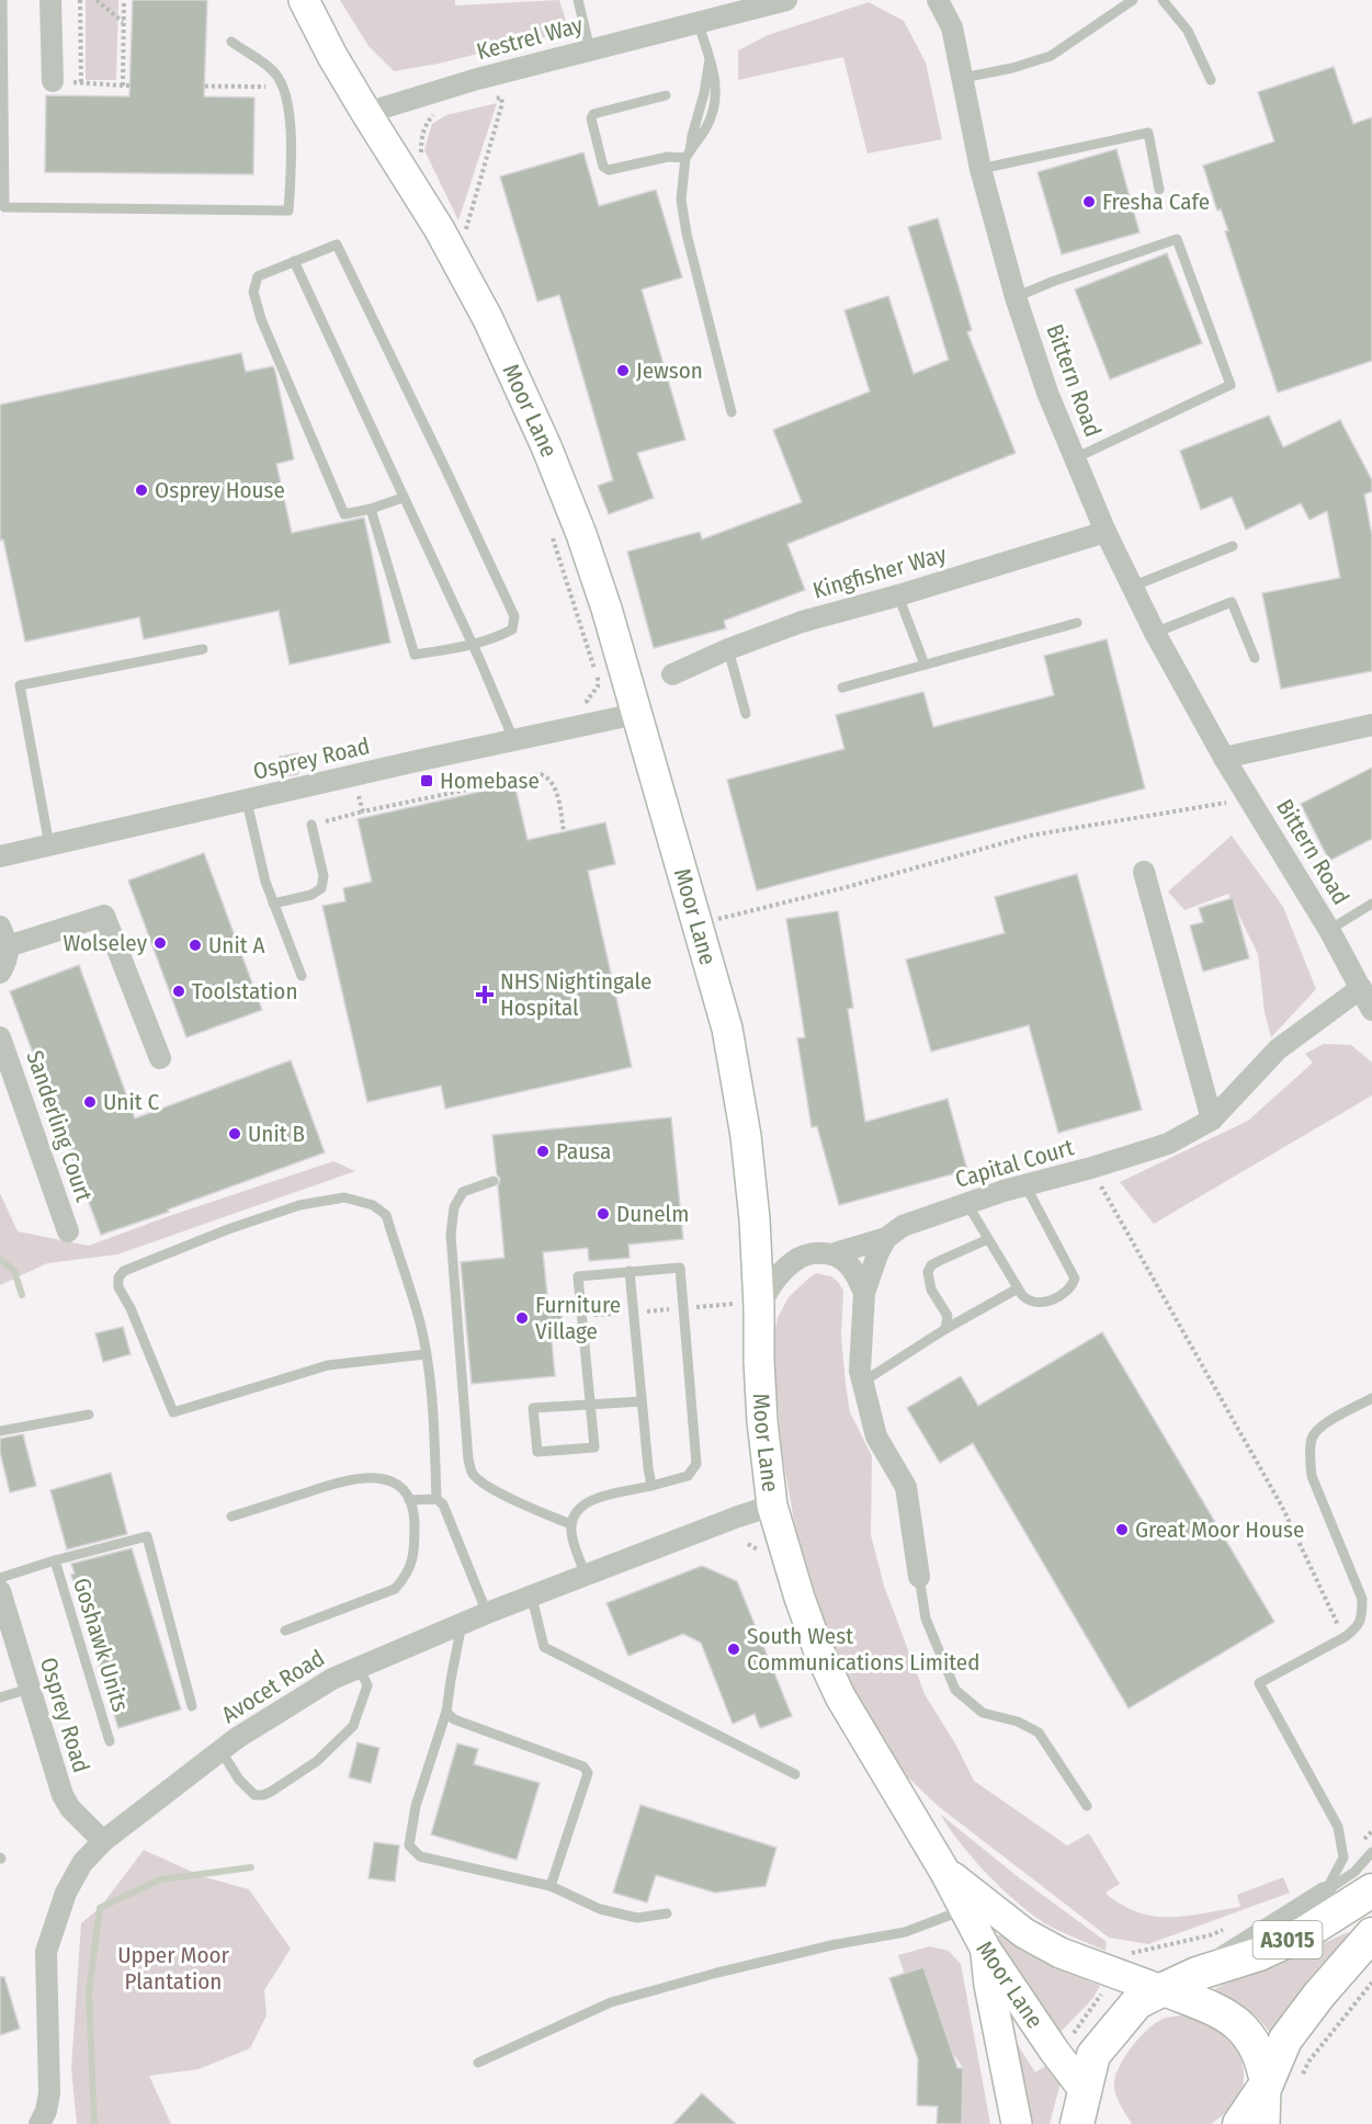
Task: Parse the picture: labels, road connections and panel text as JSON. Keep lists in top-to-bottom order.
{
  "streets": {
    "main road": ["Moor Lane", "A3015"],
    "street": [
      "Kestrel Way",
      "Bittern Road",
      "Kingfisher Way",
      "Osprey Road",
      "Sanderling Court",
      "Capital Court",
      "Avocet Road"
    ],
    "lane": ["Goshawk Units"]
  },
  "crossings": [
    ["Kestrel Way", "Moor Lane"],
    ["Bittern Road", "Kingfisher Way"],
    ["Bittern Road", "Capital Court"],
    ["Moor Lane", "Osprey Road"],
    ["Moor Lane", "Capital Court"],
    ["Moor Lane", "Avocet Road"],
    ["Moor Lane", "A3015"],
    ["Osprey Road", "Avocet Road"]
  ],
  "parks": ["Upper Moor Plantation"],
  "places": {
    "other": [
      "Fresha Cafe",
      "Jewson",
      "Osprey House",
      "Wolseley",
      "Unit A",
      "Toolstation",
      "Unit C",
      "Unit B",
      "Pausa",
      "Dunelm",
      "Furniture Village",
      "Great Moor House",
      "South West Communications Limited"
    ],
    "transit": ["Homebase"],
    "health": ["NHS Nightingale Hospital"]
  }
}
